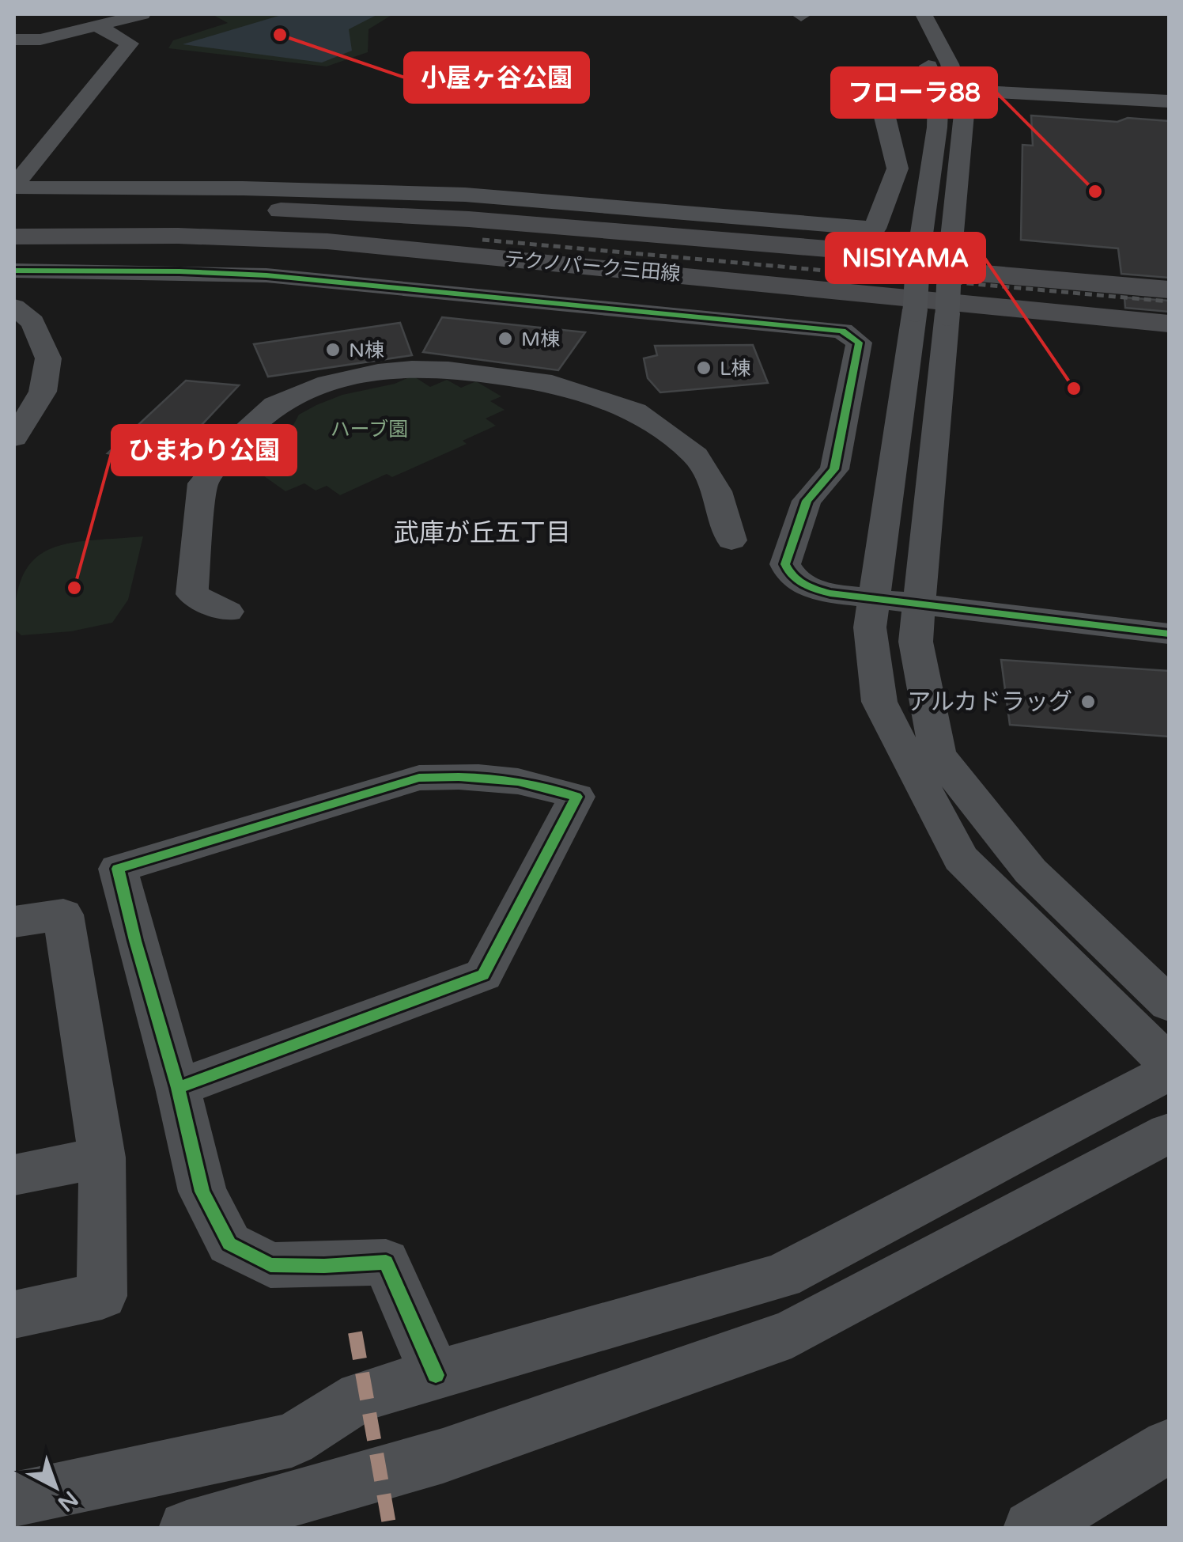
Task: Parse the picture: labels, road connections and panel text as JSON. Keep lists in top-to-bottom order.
{
  "streets": {
    "main road": ["テクノパーク三田線"]
  },
  "districts": ["武庫が丘五丁目"],
  "parks": ["ハーブ園"],
  "places": [
    "小屋ヶ谷公園",
    "フローラ88",
    "M棟",
    "N棟",
    "L棟",
    "NISIYAMA",
    "ひまわり公園",
    "アルカドラッグ"
  ],
  "north": "bottom right"
}
